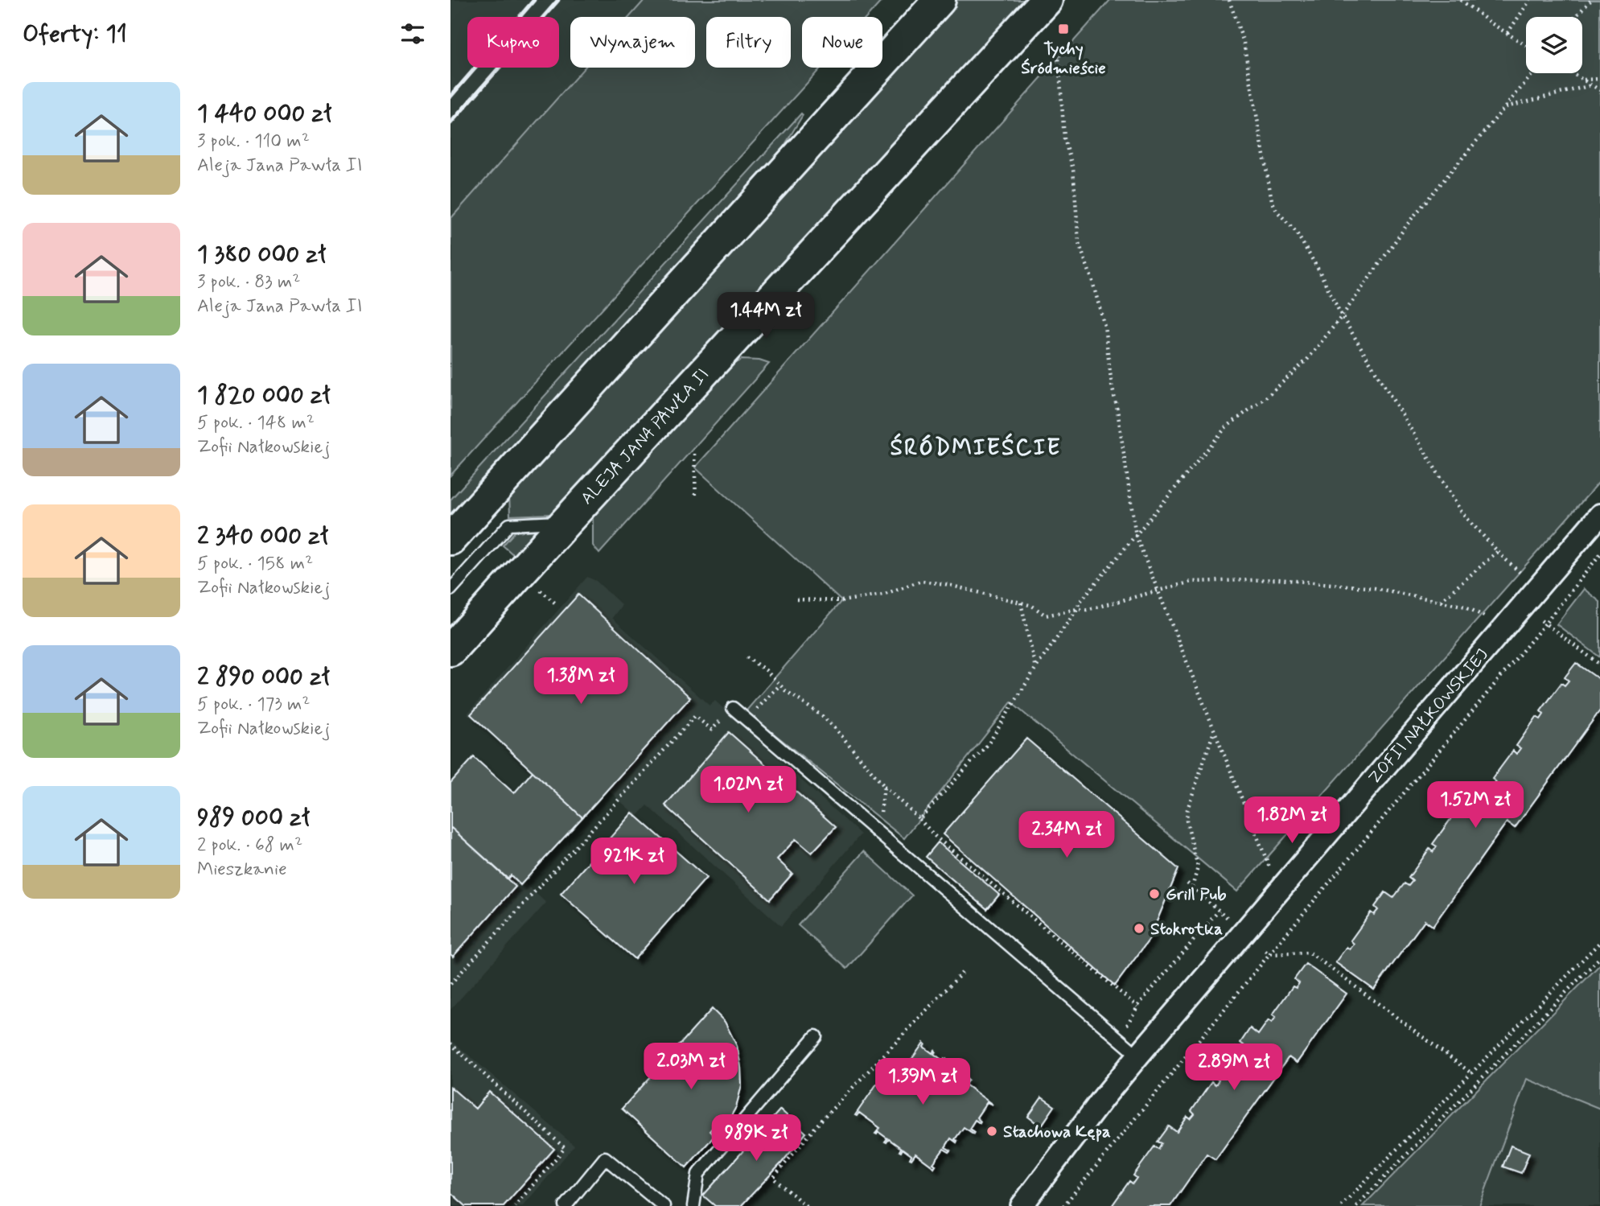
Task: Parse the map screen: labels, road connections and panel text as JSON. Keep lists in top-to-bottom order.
{
  "streets": {
    "street": ["ALEJA JANA PAWŁA II", "ZOFII NAŁKOWSKIEJ"]
  },
  "districts": ["ŚRÓDMIEŚCIE"],
  "places": {
    "transit": ["Tychy Śródmieście"],
    "other": ["Grill Pub", "Stokrotka", "Stachowa Kępa"]
  },
  "page": {
    "heading": "Oferty: 11",
    "chip": [
      "Kupno",
      "Wynajem",
      "Filtry",
      "Nowe"
    ],
    "list": [
      {
        "name": "1 440 000 zł",
        "note": "3 pok. · 110 m² · Aleja Jana Pawła II"
      },
      {
        "name": "1 380 000 zł",
        "note": "3 pok. · 83 m² · Aleja Jana Pawła II"
      },
      {
        "name": "1 820 000 zł",
        "note": "5 pok. · 148 m² · Zofii Nałkowskiej"
      },
      {
        "name": "2 340 000 zł",
        "note": "5 pok. · 158 m² · Zofii Nałkowskiej"
      },
      {
        "name": "2 890 000 zł",
        "note": "5 pok. · 173 m² · Zofii Nałkowskiej"
      },
      {
        "name": "989 000 zł",
        "note": "2 pok. · 68 m² · Mieszkanie"
      }
    ],
    "price": [
      "1.44M zł",
      "1.38M zł",
      "1.02M zł",
      "1.52M zł",
      "1.82M zł",
      "2.34M zł",
      "921K zł",
      "2.03M zł",
      "2.89M zł",
      "1.39M zł",
      "989K zł"
    ]
  }
}
